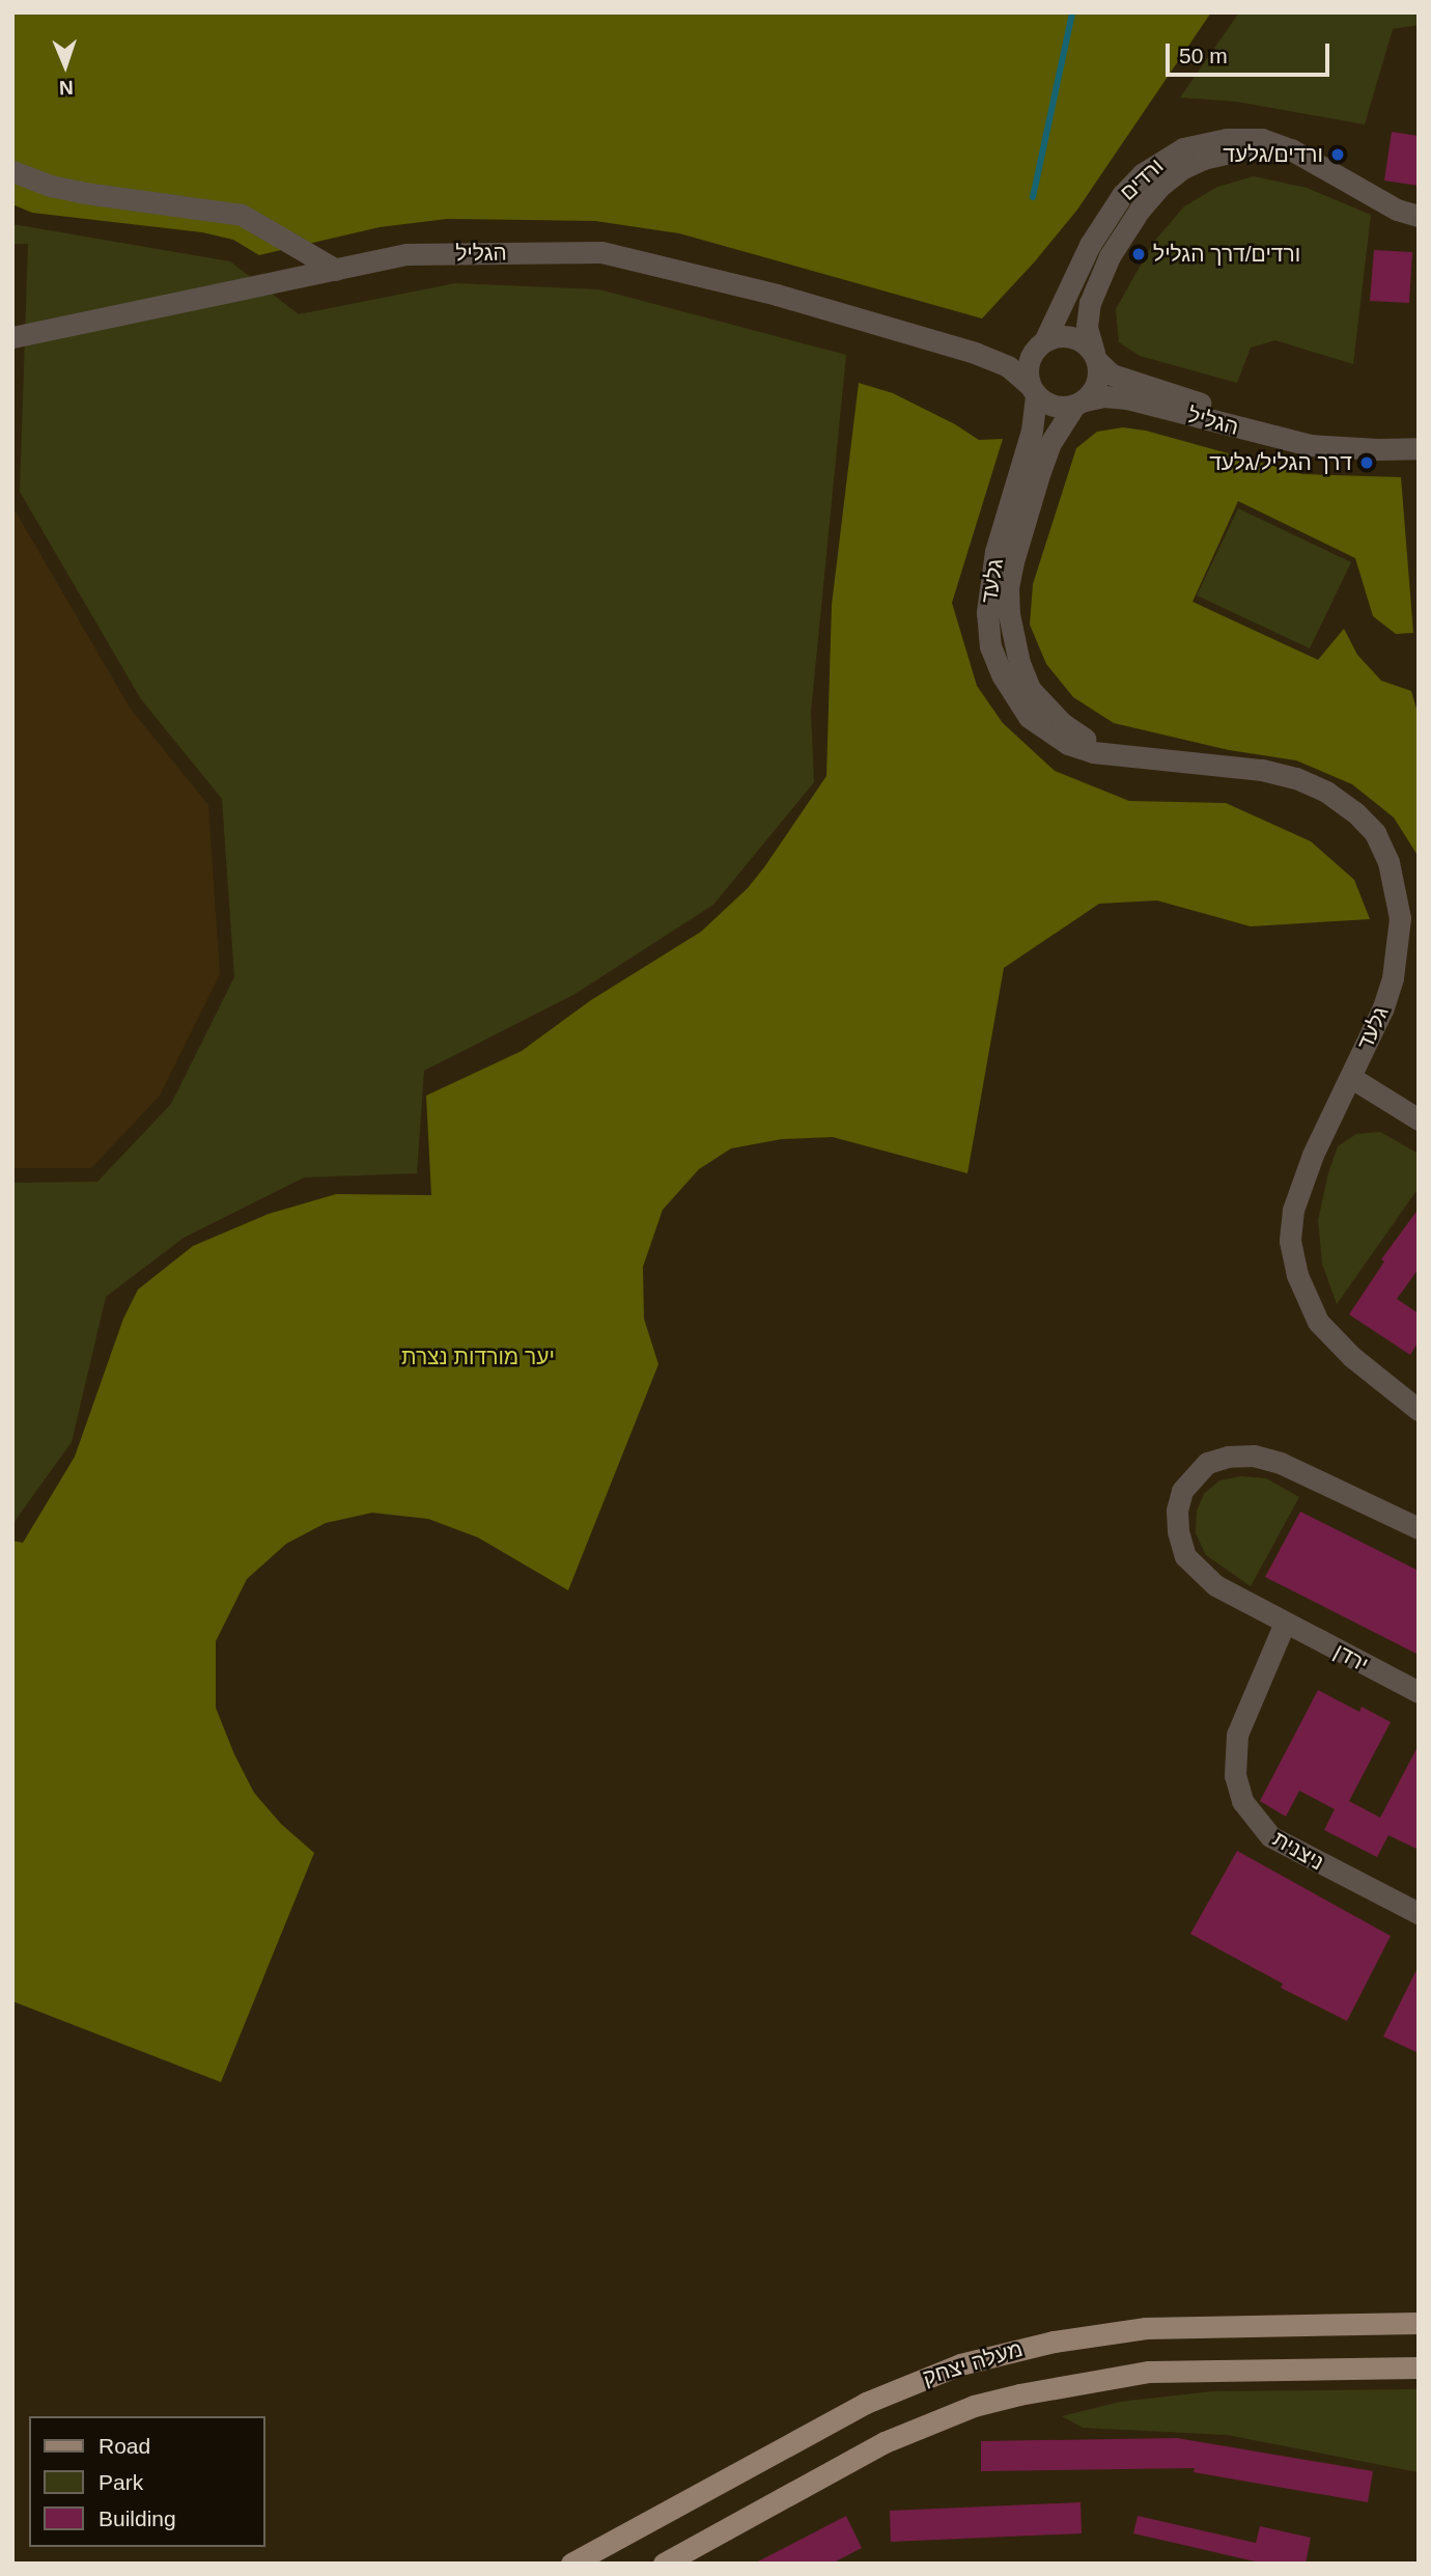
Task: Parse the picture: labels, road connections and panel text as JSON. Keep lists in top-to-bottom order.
{
  "streets": {
    "main road": ["מעלה יצחק"],
    "street": [
      "ורדים",
      "הגליל",
      "גלעד",
      "ירדן",
      "ניצנית"
    ]
  },
  "crossings": [
    ["ורדים", "הגליל"],
    ["ורדים", "גלעד"],
    ["הגליל", "גלעד"],
    ["ירדן", "ניצנית"]
  ],
  "parks": ["יער מורדות נצרת"],
  "places": ["ורדים/גלעד", "ורדים/דרך הגליל", "דרך הגליל/גלעד"],
  "legend": ["Road", "Park", "Building"],
  "scale_bar": "50 m",
  "north": "bottom"
}
